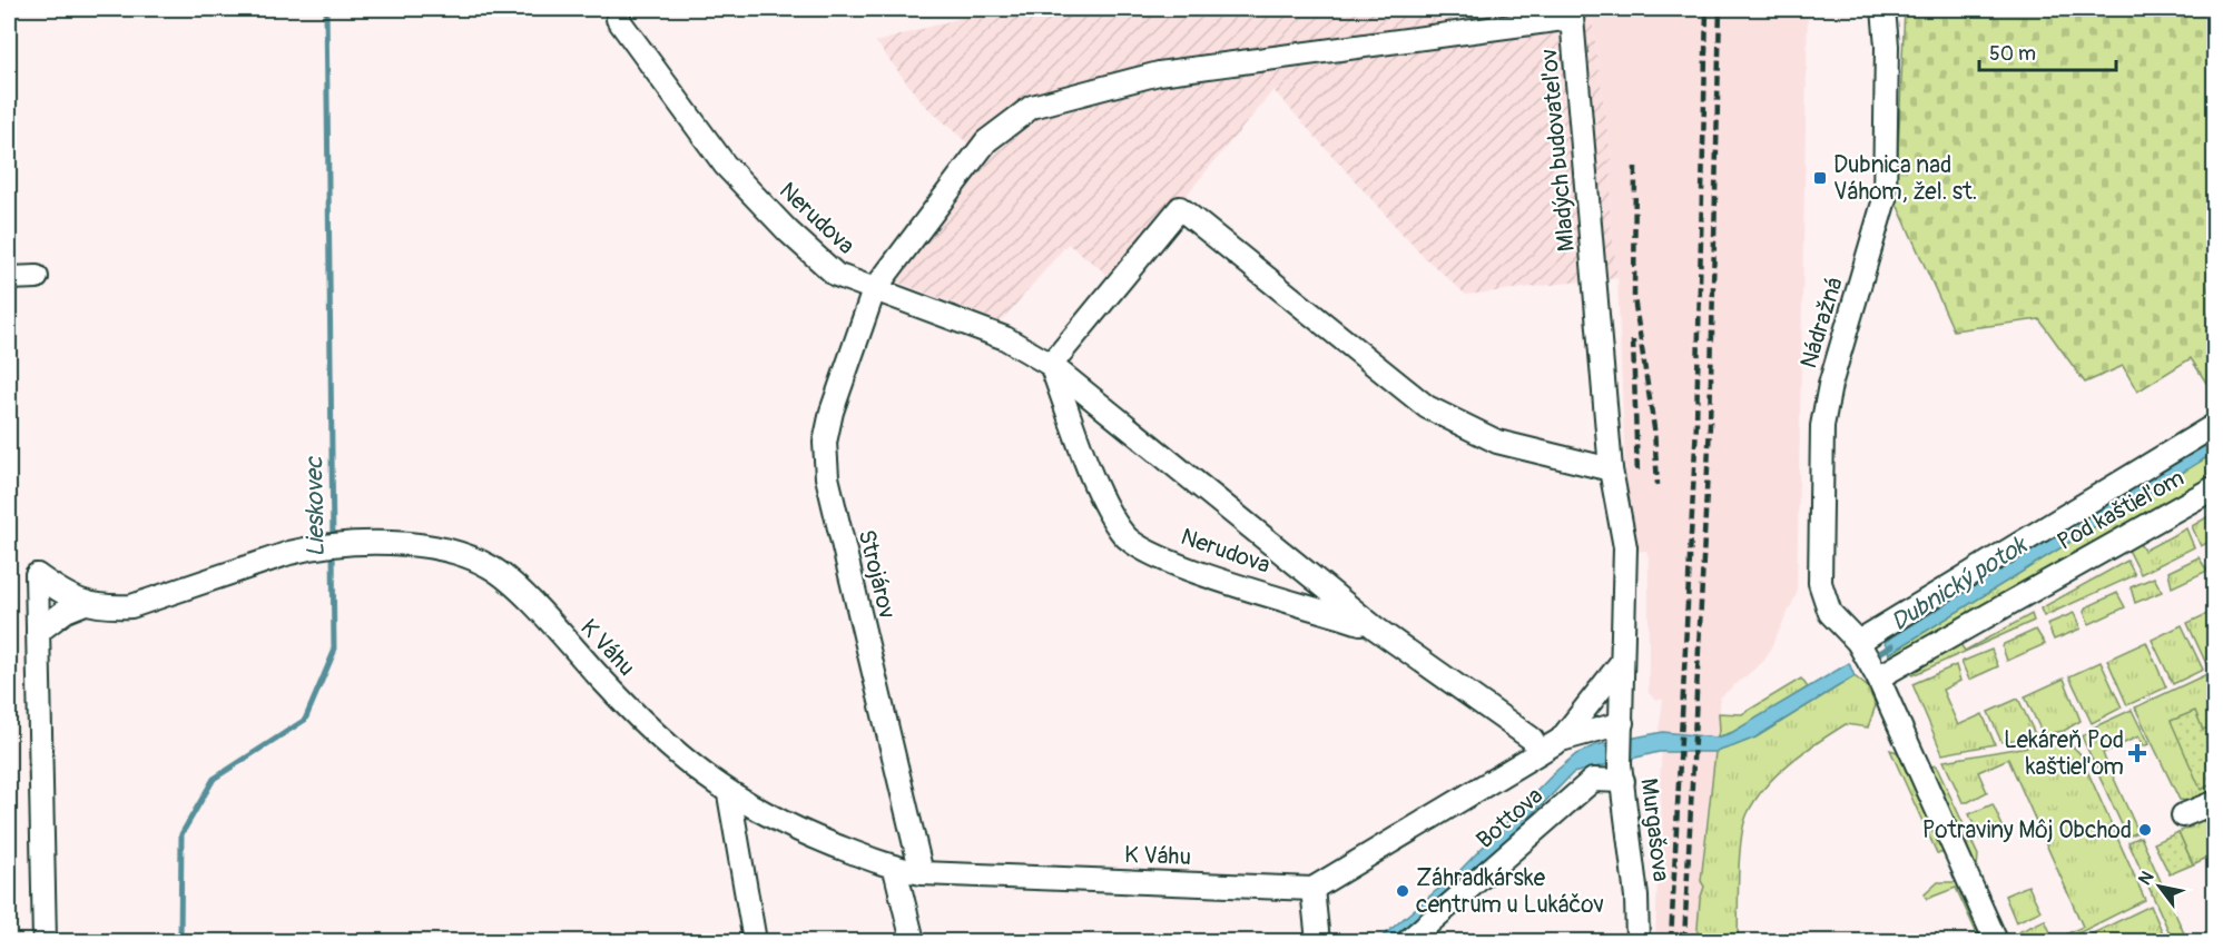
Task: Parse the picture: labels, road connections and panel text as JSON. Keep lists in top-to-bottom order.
{
  "streets": {
    "street": [
      "Mladých budovateľov",
      "Nerudova",
      "Nádražná",
      "Pod kaštieľom",
      "Strojárov",
      "K Váhu",
      "Bottova",
      "Murgašova"
    ]
  },
  "crossings": [
    ["Mladých budovateľov", "Nerudova"],
    ["Mladých budovateľov", "Strojárov"],
    ["Mladých budovateľov", "Murgašova"],
    ["Nerudova", "Strojárov"],
    ["Nádražná", "Pod kaštieľom"],
    ["Strojárov", "K Váhu"],
    ["Bottova", "Murgašova"]
  ],
  "water": ["Lieskovec", "Dubnický potok"],
  "places": {
    "transit": ["Dubnica nad Váhom, žel. st."],
    "health": ["Lekáreň Pod kaštieľom"],
    "other": ["Potraviny Môj Obchod", "Záhradkárske centrum u Lukáčov"]
  },
  "scale_bar": "50 m",
  "north": "top left"
}
